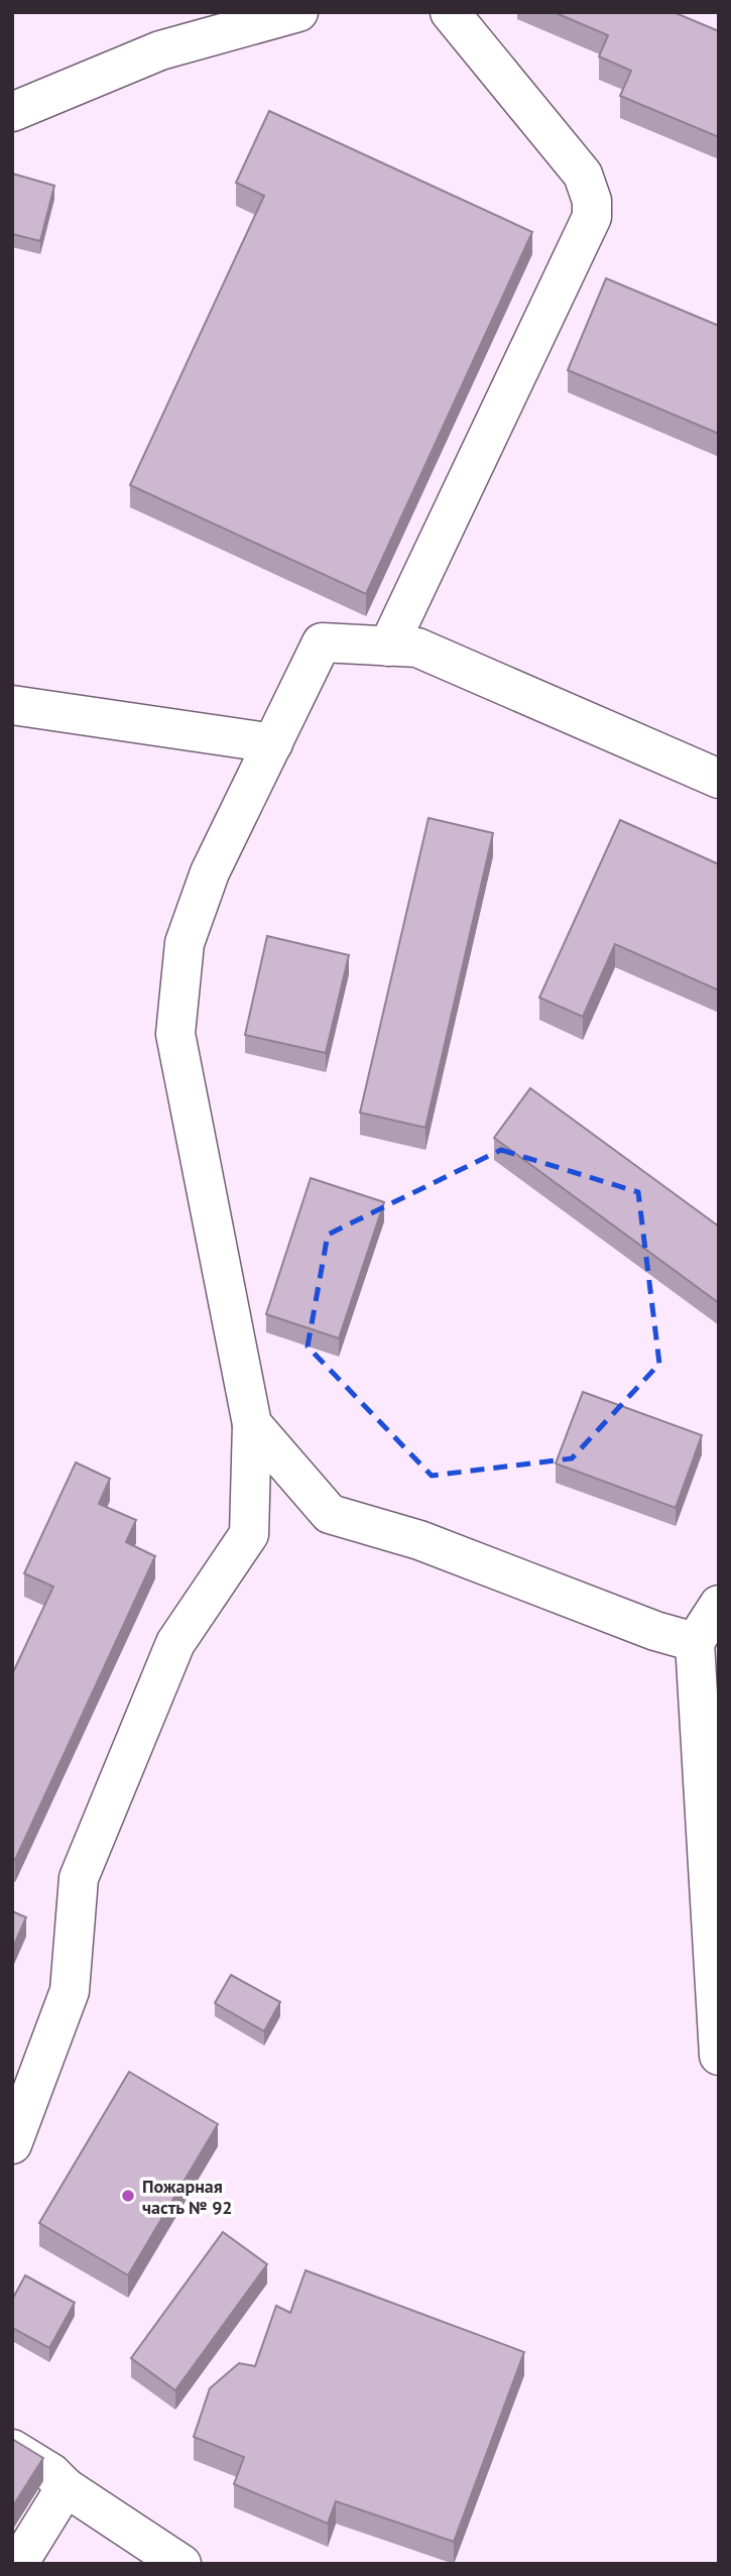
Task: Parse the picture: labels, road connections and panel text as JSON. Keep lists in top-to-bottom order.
{
  "places": ["Пожарная часть № 92"]
}
